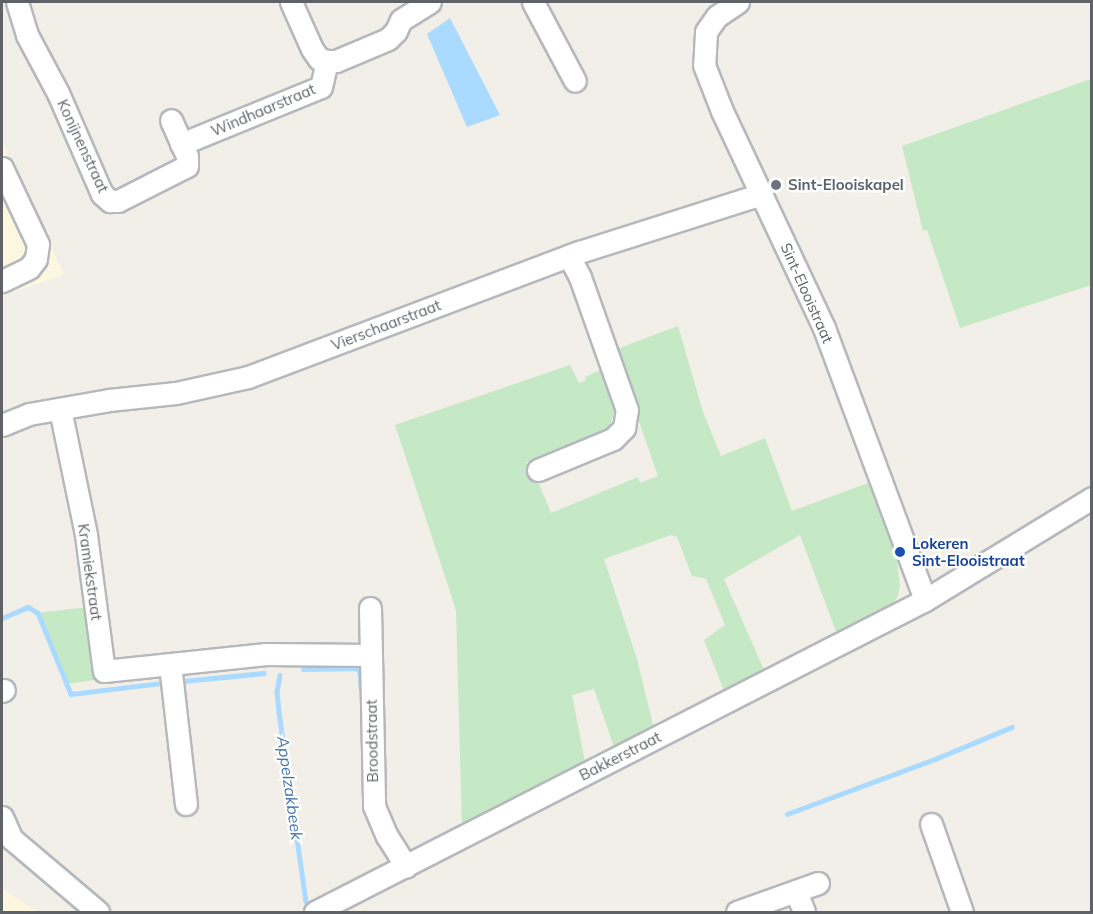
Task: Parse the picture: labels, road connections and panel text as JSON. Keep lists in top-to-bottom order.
{
  "streets": {
    "street": [
      "Windhaarstraat",
      "Konijnenstraat",
      "Sint-Elooistraat",
      "Vierschaarstraat",
      "Kramiekstraat",
      "Broodstraat",
      "Bakkerstraat"
    ]
  },
  "crossings": [
    ["Windhaarstraat", "Konijnenstraat"],
    ["Sint-Elooistraat", "Vierschaarstraat"],
    ["Sint-Elooistraat", "Bakkerstraat"],
    ["Vierschaarstraat", "Kramiekstraat"],
    ["Kramiekstraat", "Broodstraat"],
    ["Broodstraat", "Bakkerstraat"]
  ],
  "water": ["Appelzakbeek"],
  "places": ["Sint-Elooiskapel", "Lokeren Sint-Elooistraat"]
}
